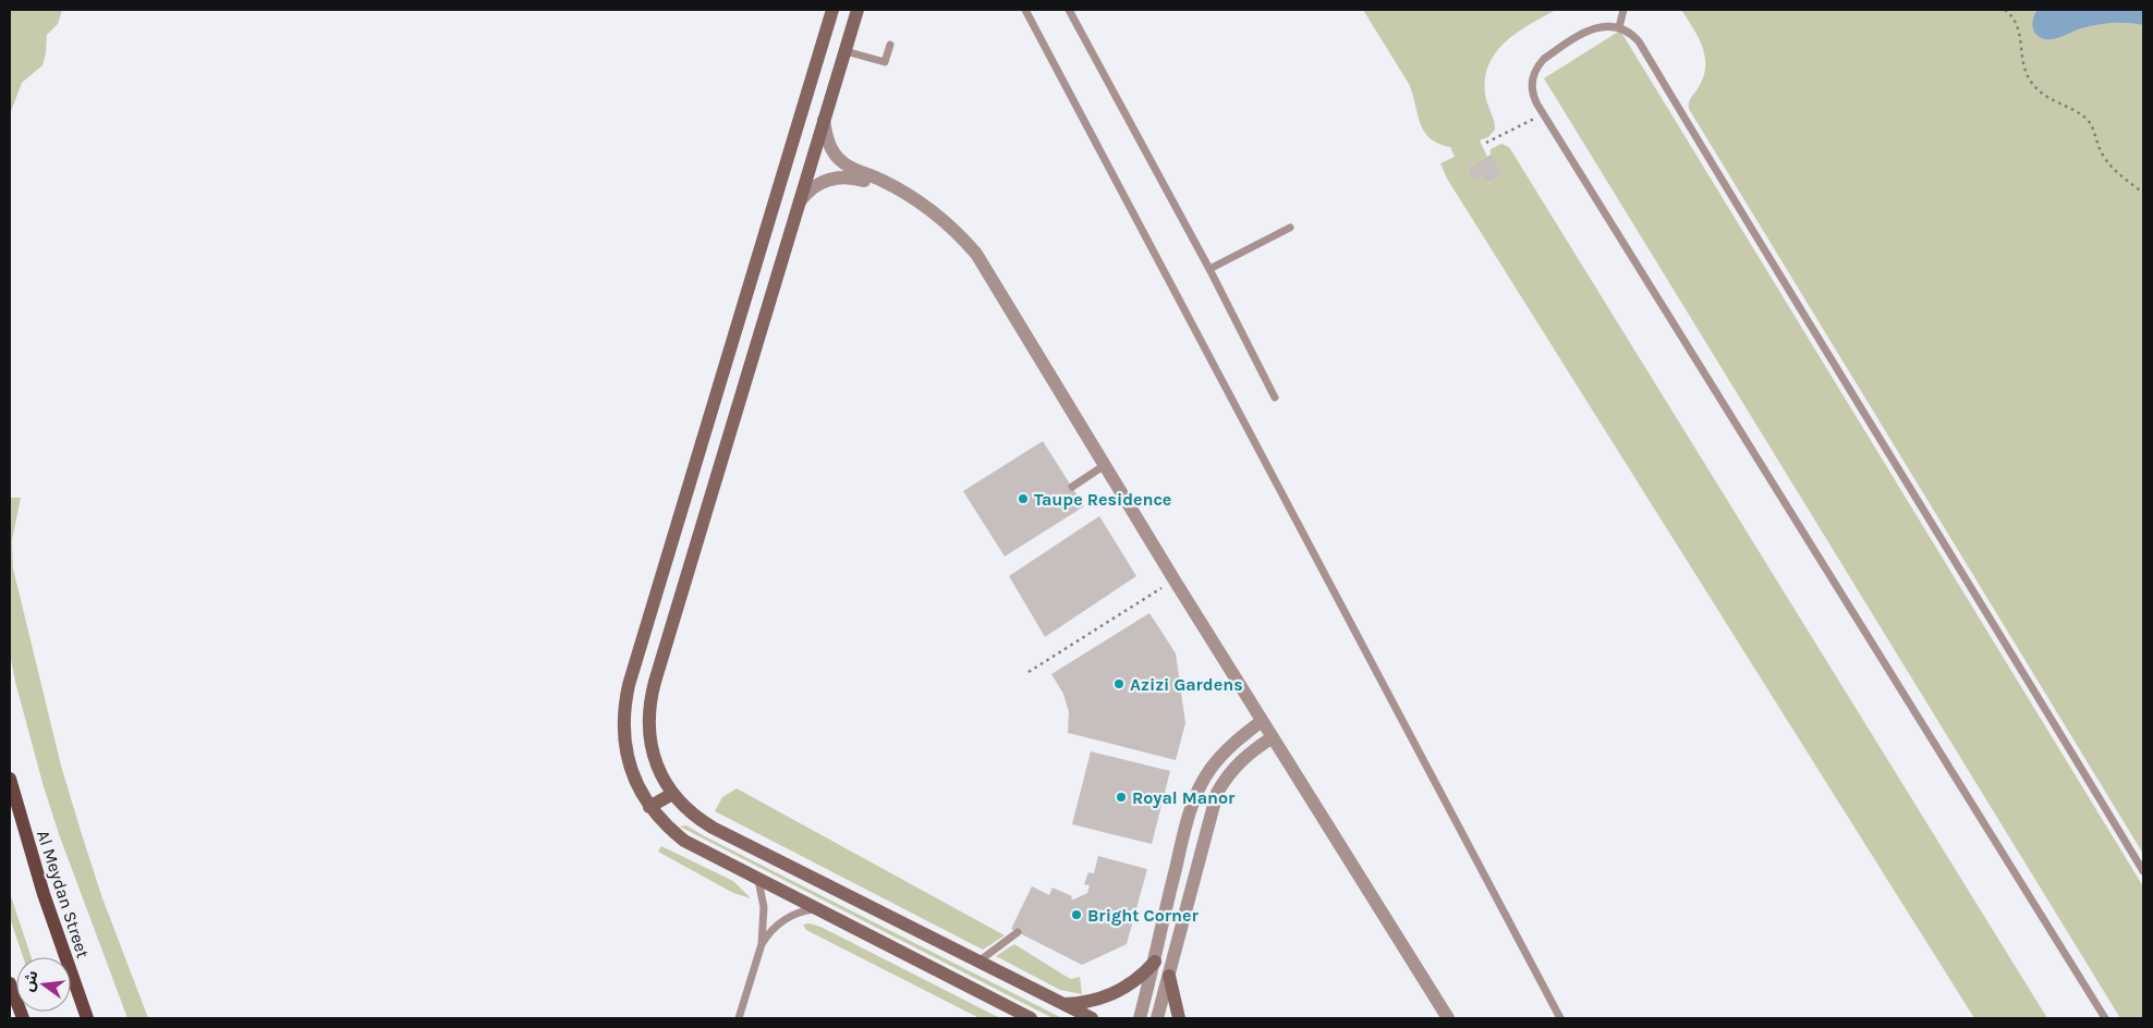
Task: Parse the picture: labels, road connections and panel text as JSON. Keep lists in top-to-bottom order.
{
  "streets": {
    "main road": ["Al Meydan Street"]
  },
  "places": [
    "Taupe Residence",
    "Azizi Gardens",
    "Royal Manor",
    "Bright Corner"
  ],
  "north": "left"
}
